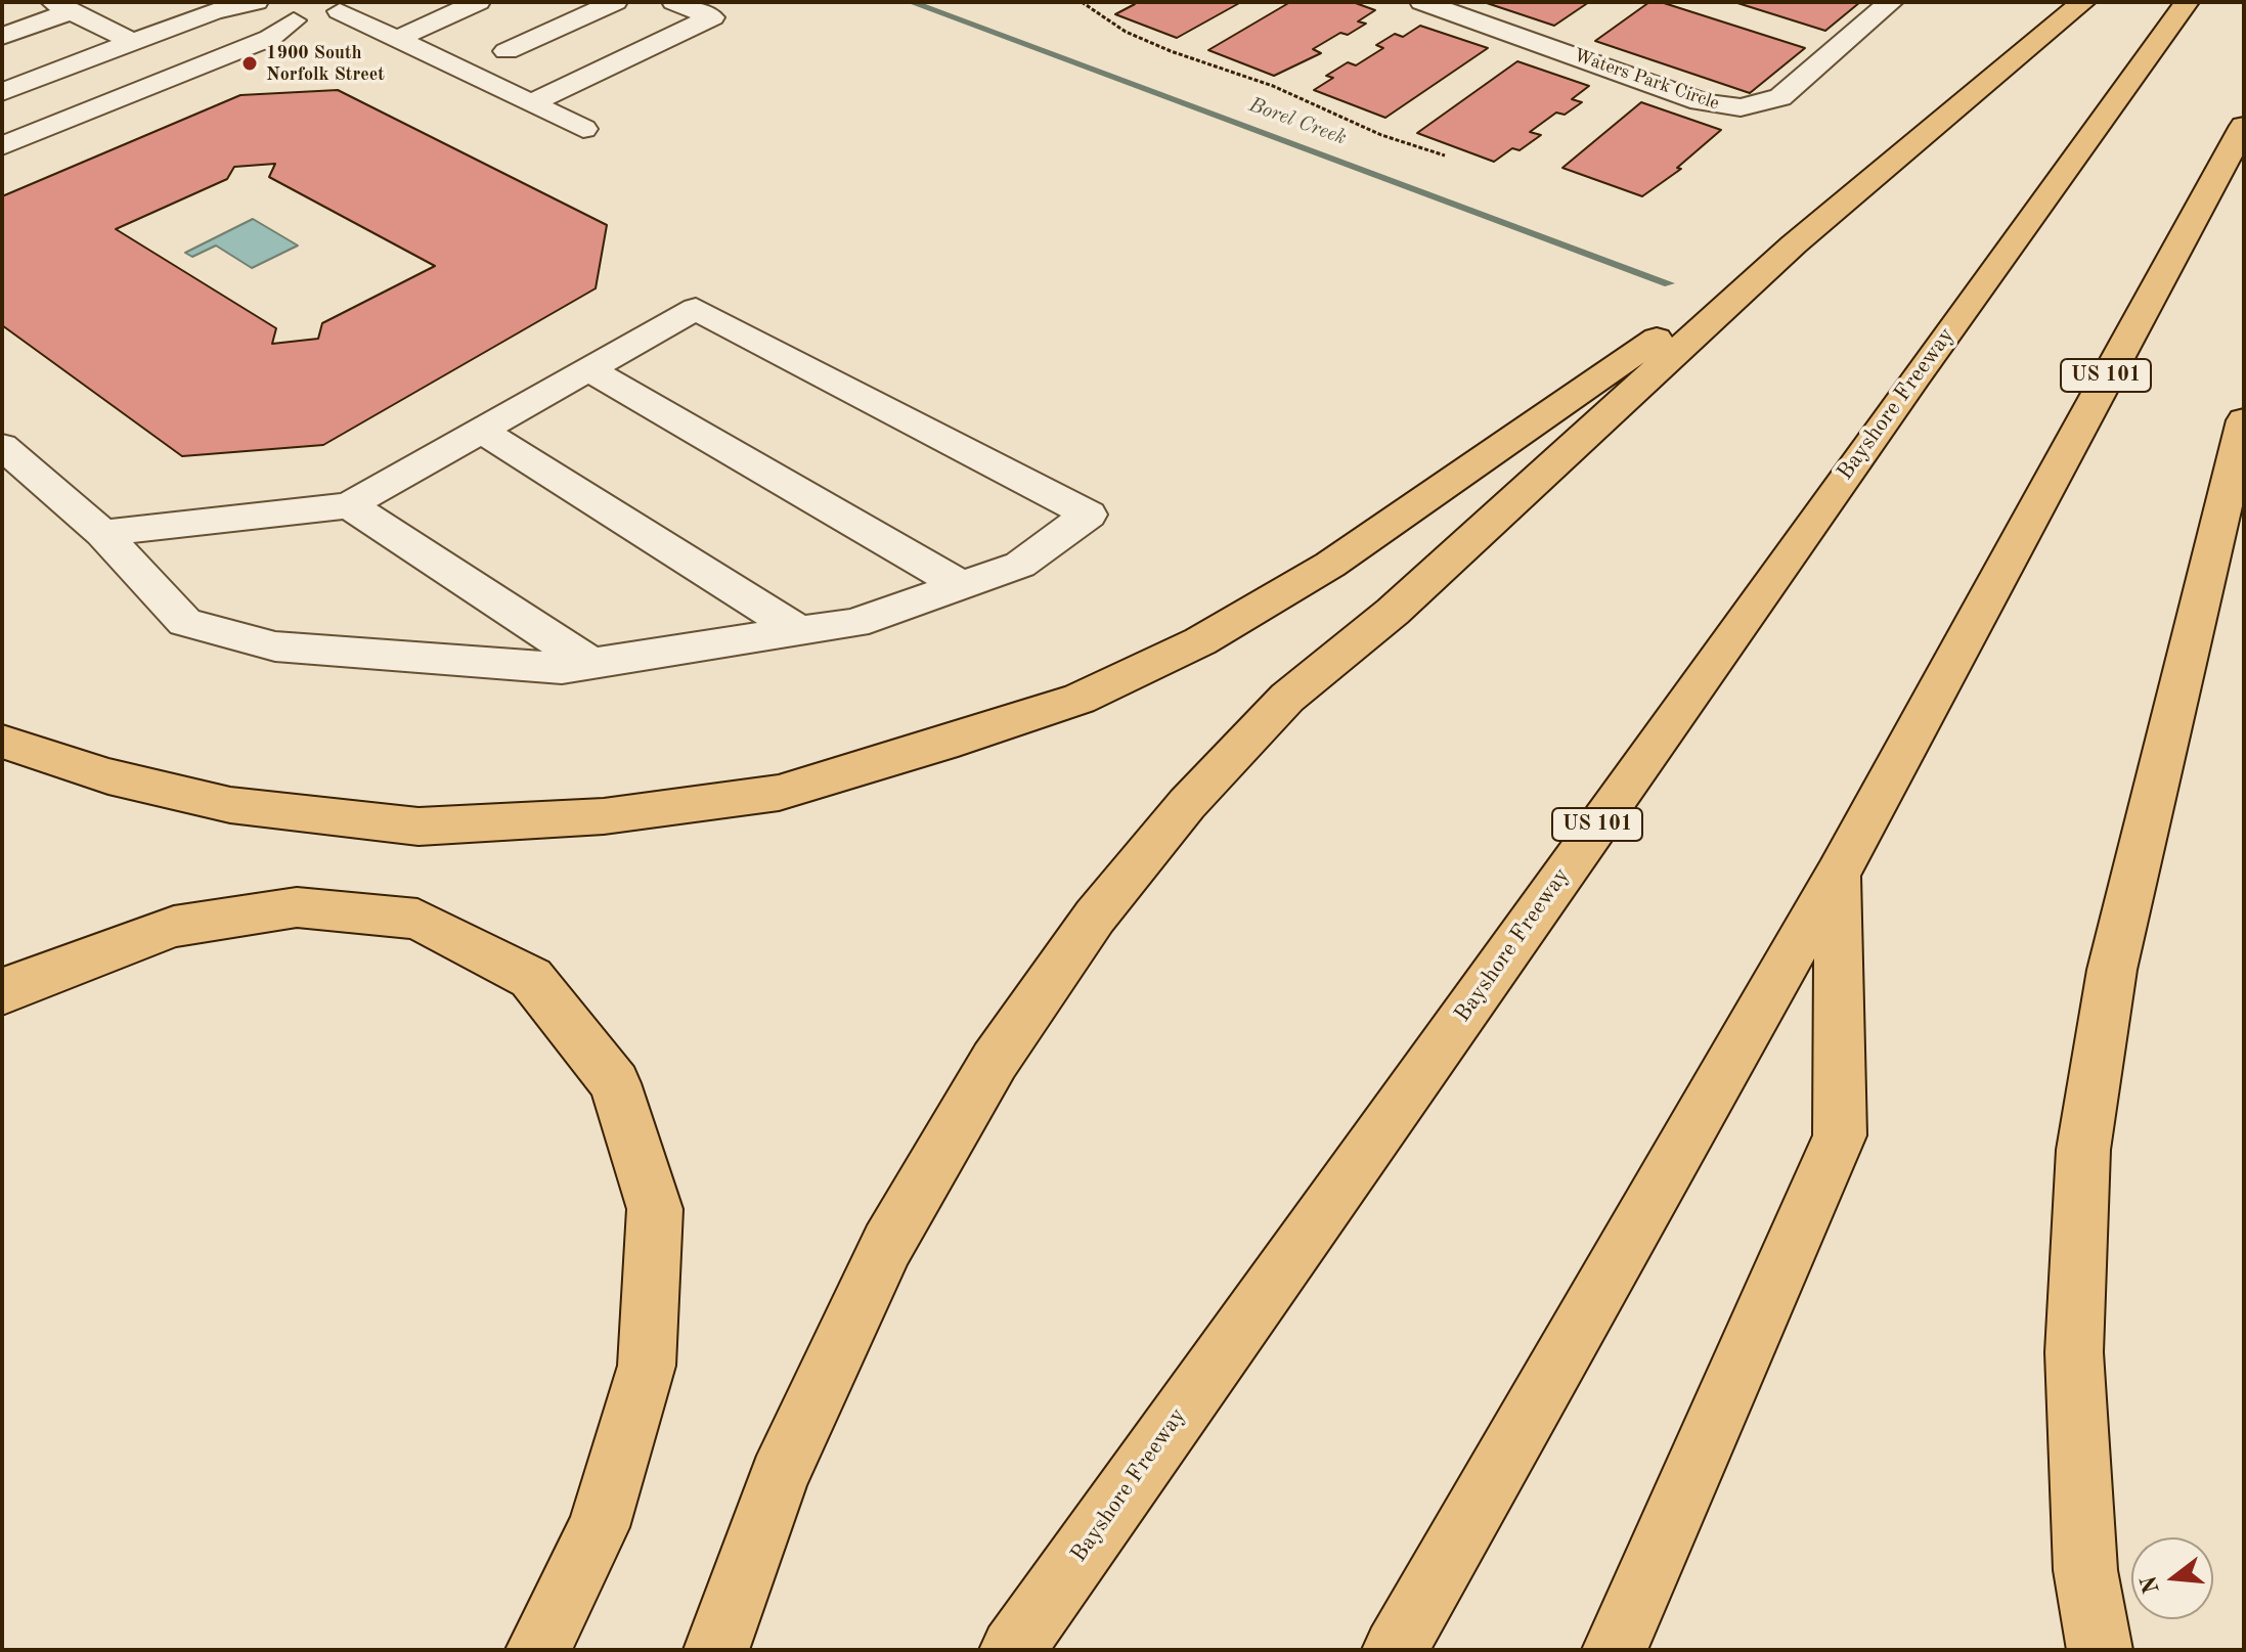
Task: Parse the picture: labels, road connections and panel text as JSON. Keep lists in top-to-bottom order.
{
  "streets": {
    "highway": ["US 101", "Bayshore Freeway"],
    "street": ["Waters Park Circle"]
  },
  "water": ["Borel Creek"],
  "places": ["1900 South Norfolk Street"],
  "north": "left"
}
